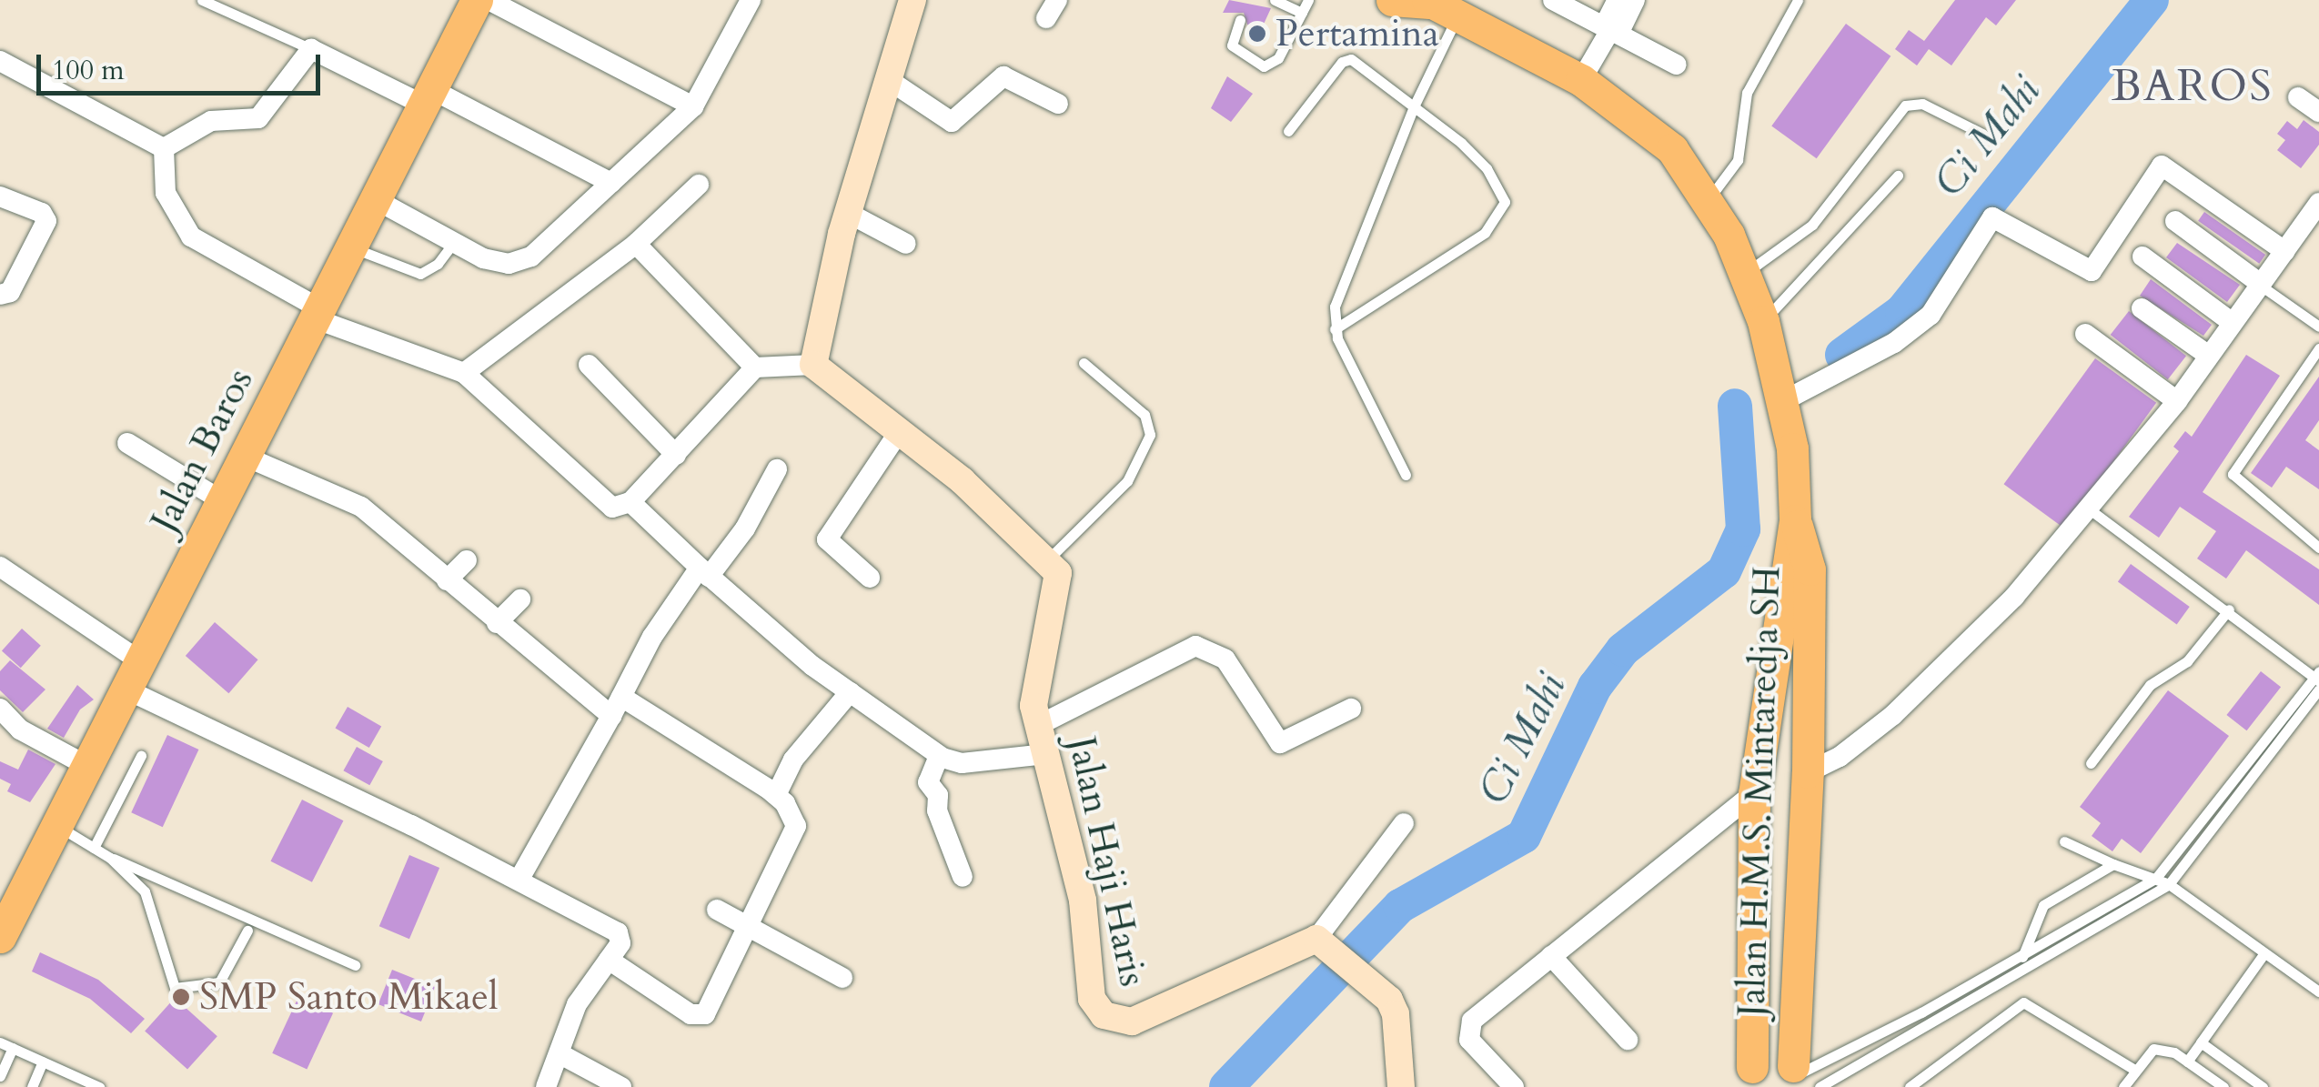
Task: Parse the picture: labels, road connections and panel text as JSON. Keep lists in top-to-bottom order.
{
  "streets": {
    "main road": ["Jalan Baros", "Jalan H.M.S. Mintaredja SH"],
    "street": ["Jalan Haji Haris"]
  },
  "districts": ["BAROS"],
  "water": ["Ci Mahi"],
  "places": ["Pertamina", "SMP Santo Mikael"],
  "scale_bar": "100 m"
}
